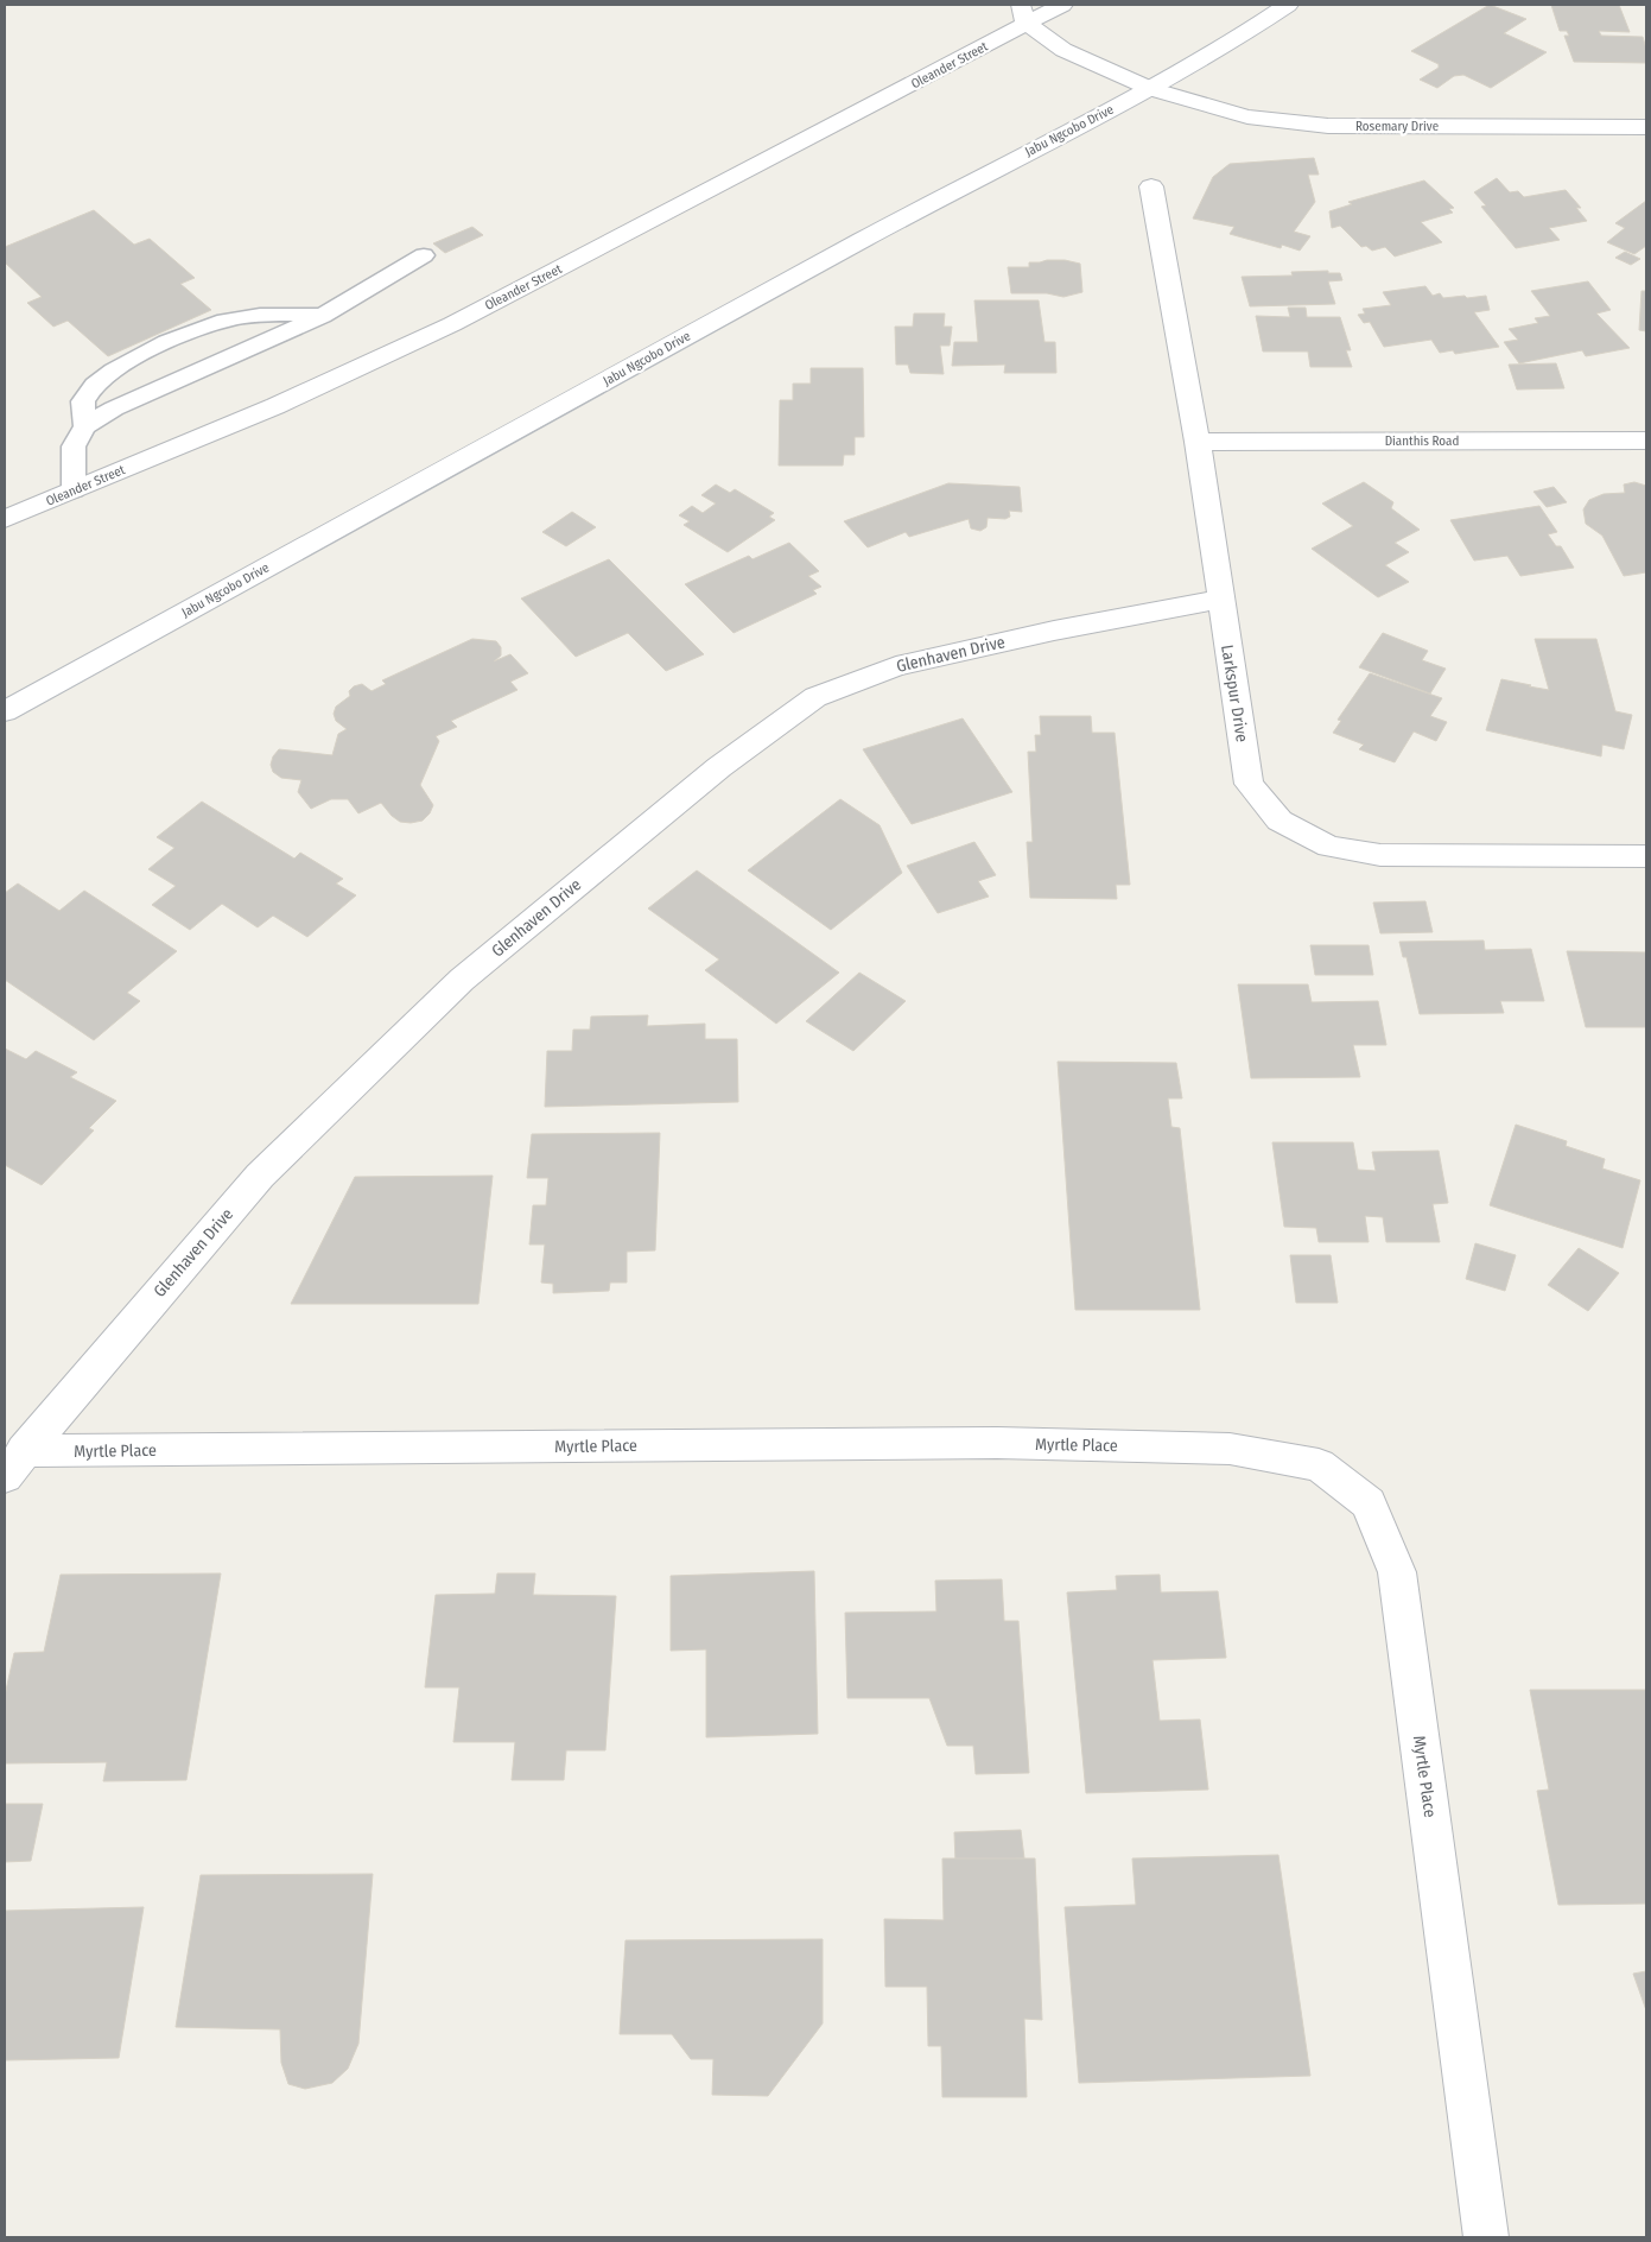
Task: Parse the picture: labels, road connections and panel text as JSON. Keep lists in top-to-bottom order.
{
  "streets": {
    "street": [
      "Oleander Street",
      "Rosemary Drive",
      "Jabu Ngcobo Drive",
      "Dianthis Road",
      "Glenhaven Drive",
      "Larkspur Drive",
      "Myrtle Place"
    ]
  },
  "crossings": [
    ["Oleander Street", "Rosemary Drive"],
    ["Rosemary Drive", "Jabu Ngcobo Drive"],
    ["Dianthis Road", "Larkspur Drive"],
    ["Glenhaven Drive", "Larkspur Drive"],
    ["Glenhaven Drive", "Myrtle Place"]
  ]
}
